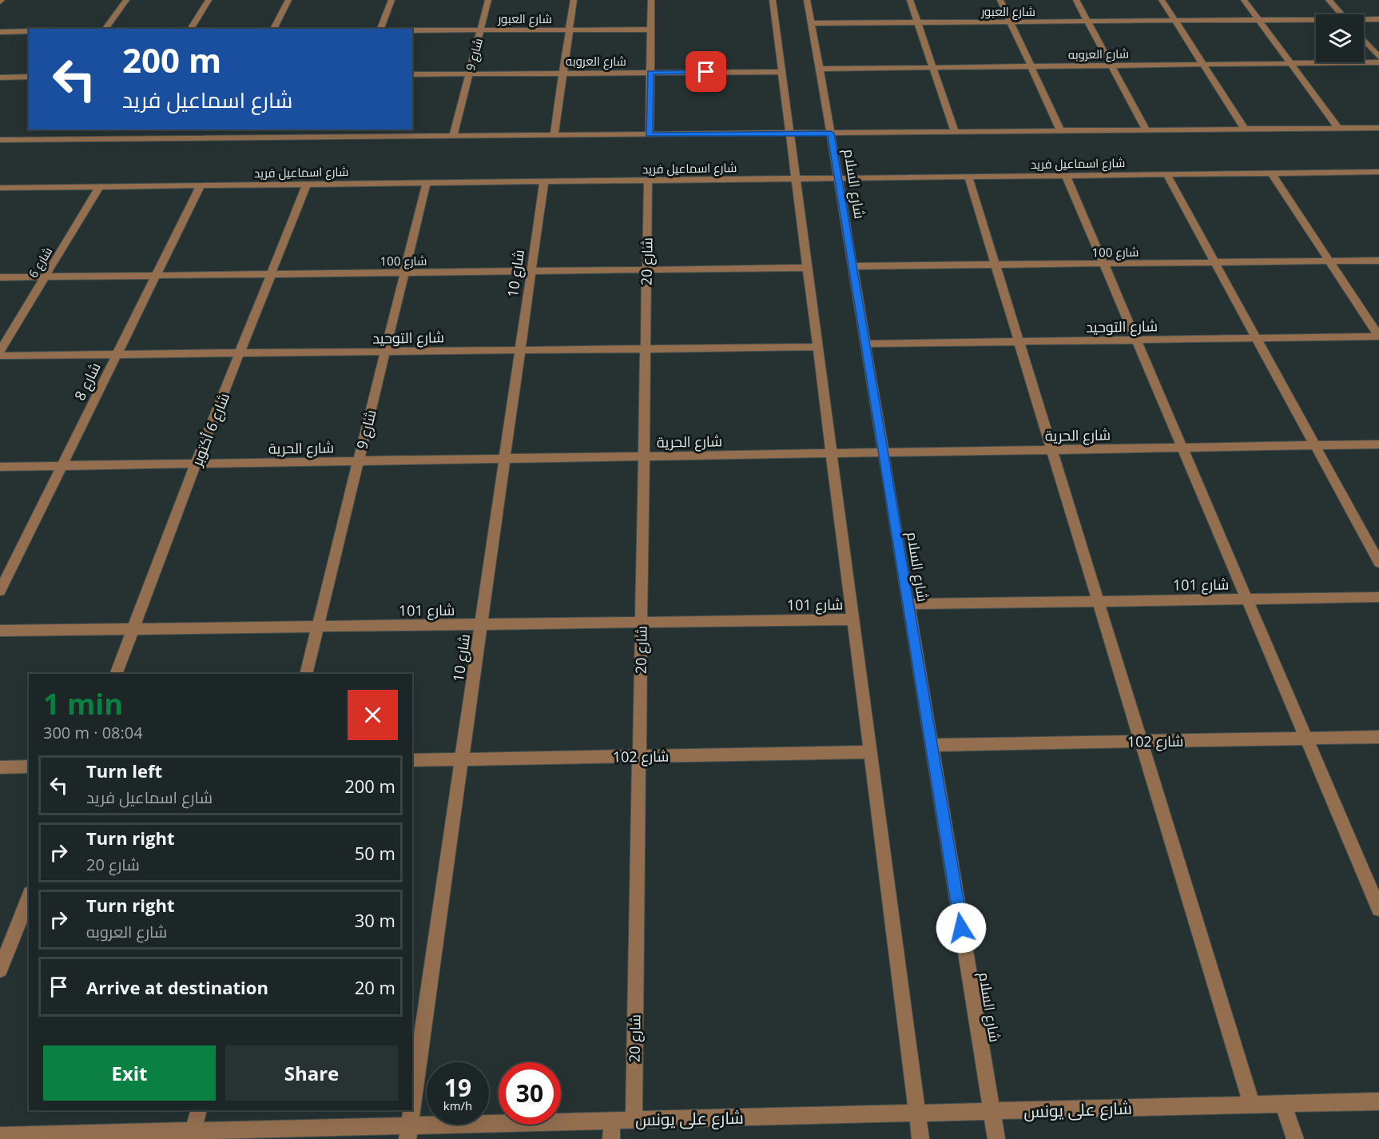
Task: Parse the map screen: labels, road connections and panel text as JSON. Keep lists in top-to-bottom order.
{
  "streets": {
    "street": [
      "شارع العبور",
      "شارع العروبه",
      "شارع 9",
      "شارع اسماعيل فريد",
      "شارع السلام",
      "شارع 100",
      "شارع 20",
      "شارع 6",
      "شارع 10",
      "شارع التوحيد",
      "شارع 8",
      "شارع 6 أكتوبر",
      "شارع الحرية",
      "شارع 101",
      "شارع 102",
      "شارع على يونس"
    ]
  },
  "crossings": [
    ["شارع العبور", "شارع 9"],
    ["شارع العبور", "شارع السلام"],
    ["شارع العروبه", "شارع 9"],
    ["شارع العروبه", "شارع السلام"],
    ["شارع 9", "شارع اسماعيل فريد"],
    ["شارع 9", "شارع 100"],
    ["شارع 9", "شارع التوحيد"],
    ["شارع 9", "شارع الحرية"],
    ["شارع 9", "شارع 101"],
    ["شارع اسماعيل فريد", "شارع السلام"],
    ["شارع اسماعيل فريد", "شارع 20"],
    ["شارع اسماعيل فريد", "شارع 6"],
    ["شارع اسماعيل فريد", "شارع 10"],
    ["شارع اسماعيل فريد", "شارع 8"],
    ["شارع اسماعيل فريد", "شارع 6 أكتوبر"],
    ["شارع السلام", "شارع 100"],
    ["شارع السلام", "شارع التوحيد"],
    ["شارع السلام", "شارع الحرية"],
    ["شارع السلام", "شارع 101"],
    ["شارع السلام", "شارع 102"],
    ["شارع السلام", "شارع على يونس"],
    ["شارع 100", "شارع 20"],
    ["شارع 100", "شارع 6"],
    ["شارع 100", "شارع 10"],
    ["شارع 100", "شارع 8"],
    ["شارع 100", "شارع 6 أكتوبر"],
    ["شارع 20", "شارع التوحيد"],
    ["شارع 20", "شارع الحرية"],
    ["شارع 20", "شارع 101"],
    ["شارع 20", "شارع 102"],
    ["شارع 20", "شارع على يونس"],
    ["شارع 10", "شارع التوحيد"],
    ["شارع 10", "شارع الحرية"],
    ["شارع 10", "شارع 101"],
    ["شارع 10", "شارع 102"],
    ["شارع 10", "شارع على يونس"],
    ["شارع التوحيد", "شارع 8"],
    ["شارع التوحيد", "شارع 6 أكتوبر"],
    ["شارع 8", "شارع الحرية"],
    ["شارع 6 أكتوبر", "شارع الحرية"],
    ["شارع 6 أكتوبر", "شارع 101"]
  ],
  "page": {
    "turn": ["200 m", "شارع اسماعيل فريد"],
    "heading": ["1 min", "300 m · 08:04"],
    "list": [
      {
        "name": "Turn left",
        "note": "شارع اسماعيل فريد",
        "value": "200 m"
      },
      {
        "name": "Turn right",
        "note": "شارع 20",
        "value": "50 m"
      },
      {
        "name": "Turn right",
        "note": "شارع العروبه",
        "value": "30 m"
      },
      {
        "name": "Arrive at destination",
        "value": "20 m"
      }
    ],
    "buttons": ["Exit", "Share"],
    "speed": "19 km/h",
    "limit": "30"
  }
}
